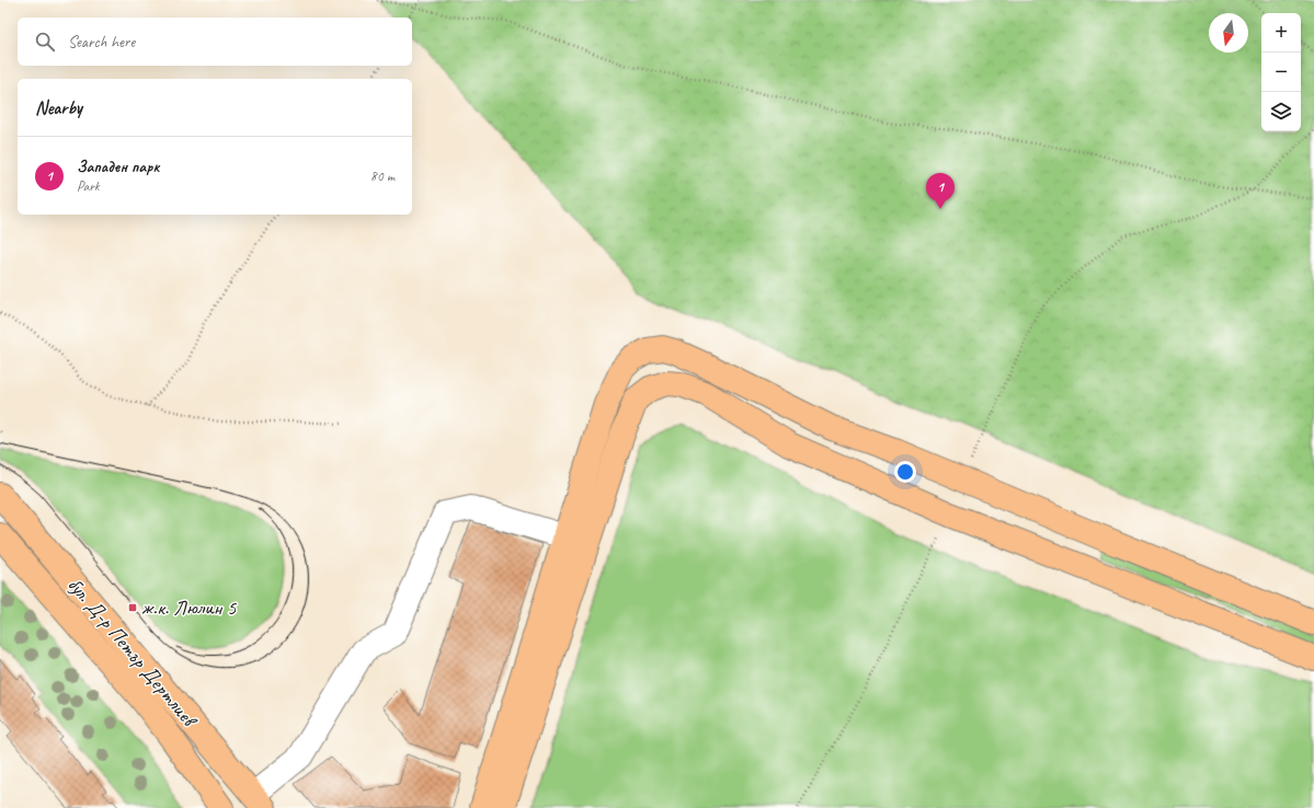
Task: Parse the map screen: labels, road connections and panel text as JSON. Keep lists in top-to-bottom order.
{
  "streets": {
    "main road": ["бул. Д-р Петър Дертлиев"]
  },
  "places": {
    "transit": ["ж.к. Люлин 5"]
  },
  "north": "bottom",
  "page": {
    "map_buttons": ["+", "−"],
    "search": "Search here",
    "heading": "Nearby",
    "list": [
      {
        "mark": "1",
        "name": "Западен парк",
        "note": "Park",
        "value": "80 m"
      }
    ],
    "pins": "1"
  }
}
